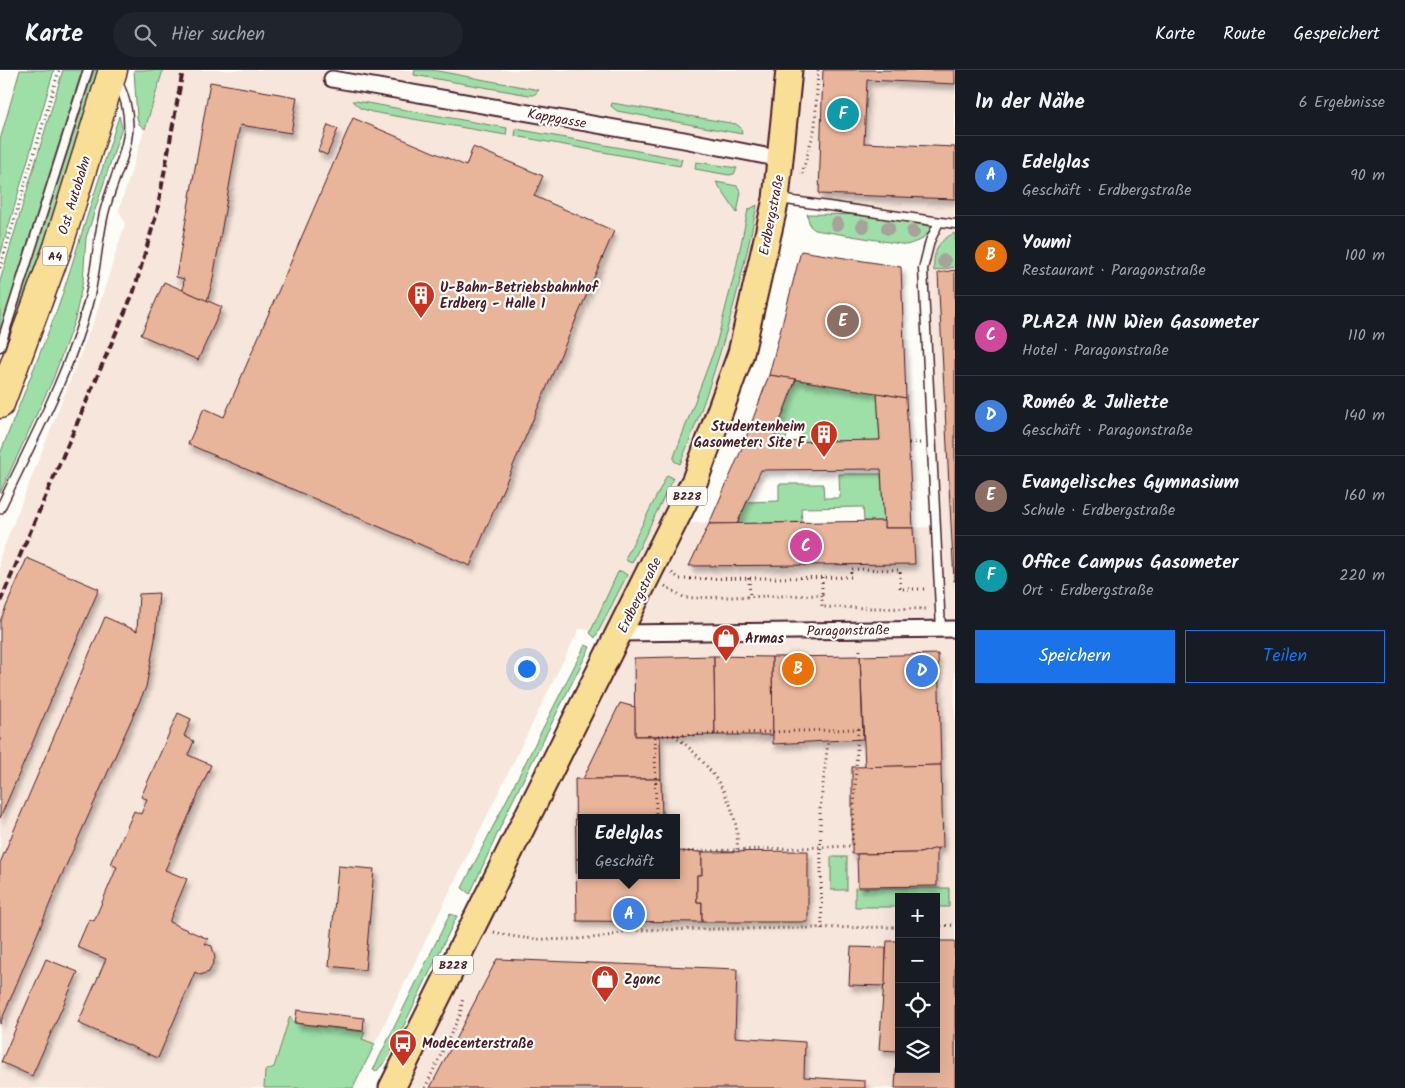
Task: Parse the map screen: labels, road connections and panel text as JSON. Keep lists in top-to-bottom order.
{
  "streets": {
    "highway": ["Ost Autobahn", "A4"],
    "main road": ["Erdbergstraße", "B228"],
    "street": ["Kappgasse", "Paragonstraße"]
  },
  "crossings": [
    ["Kappgasse", "Erdbergstraße"],
    ["Erdbergstraße", "Paragonstraße"]
  ],
  "places": {
    "building": ["U-Bahn-Betriebsbahnhof Erdberg - Halle 1", "Studentenheim Gasometer: Site F"],
    "shop": ["Armas", "Zgonc"],
    "bus stop": ["Modecenterstraße"]
  },
  "page": {
    "header": "Karte",
    "search": "Hier suchen",
    "nav": ["Karte", "Route", "Gespeichert"],
    "heading": ["In der Nähe", "6 Ergebnisse"],
    "pins": [
      "F",
      "E",
      "C",
      "B",
      "D",
      "A"
    ],
    "list": [
      {
        "mark": "A",
        "name": "Edelglas",
        "note": "Geschäft · Erdbergstraße",
        "value": "90 m"
      },
      {
        "mark": "B",
        "name": "Youmi",
        "note": "Restaurant · Paragonstraße",
        "value": "100 m"
      },
      {
        "mark": "C",
        "name": "PLAZA INN Wien Gasometer",
        "note": "Hotel · Paragonstraße",
        "value": "110 m"
      },
      {
        "mark": "D",
        "name": "Roméo & Juliette",
        "note": "Geschäft · Paragonstraße",
        "value": "140 m"
      },
      {
        "mark": "E",
        "name": "Evangelisches Gymnasium",
        "note": "Schule · Erdbergstraße",
        "value": "160 m"
      },
      {
        "mark": "F",
        "name": "Office Campus Gasometer",
        "note": "Ort · Erdbergstraße",
        "value": "220 m"
      }
    ],
    "buttons": ["Speichern", "Teilen"],
    "popup": ["Edelglas", "Geschäft"],
    "map_buttons": ["+", "−"]
  }
}
